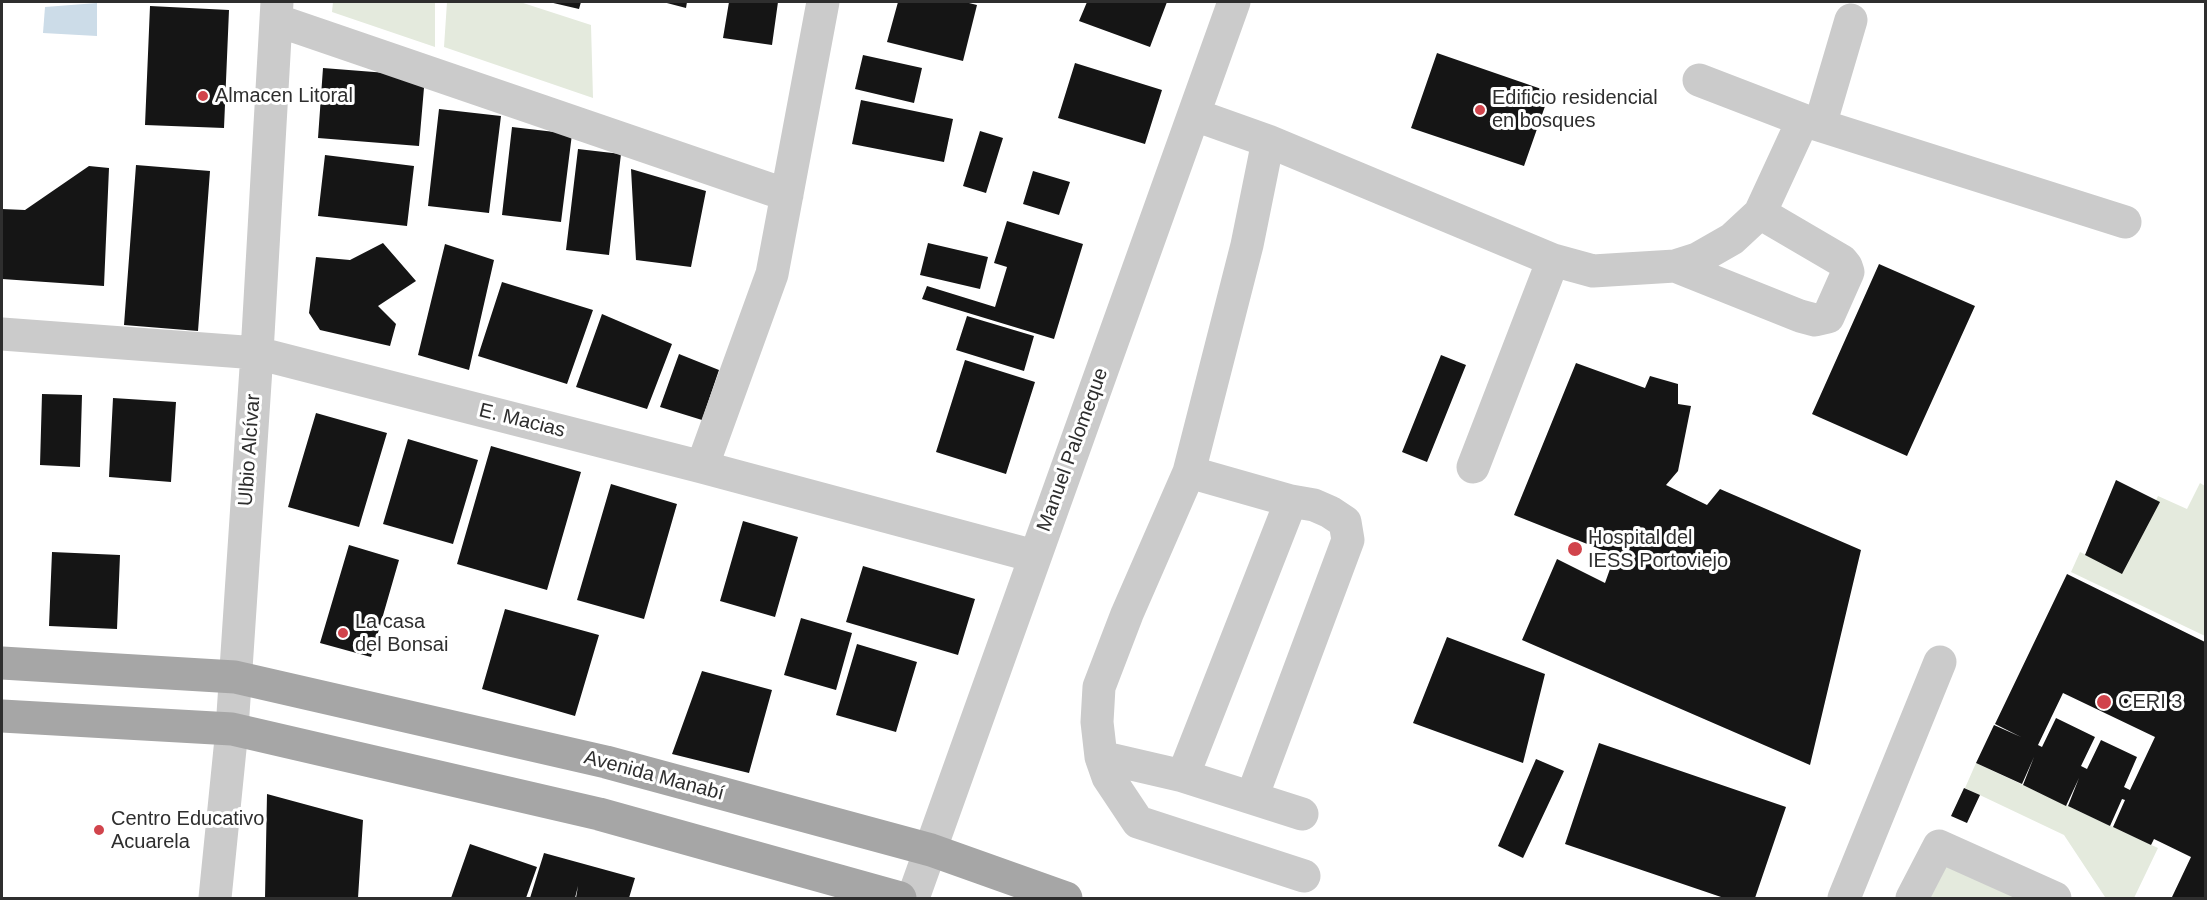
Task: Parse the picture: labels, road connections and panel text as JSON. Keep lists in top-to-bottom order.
{
  "streets": {
    "main road": ["Avenida Manabí"],
    "street": ["E. Macias", "Ulbio Alcívar", "Manuel Palomeque"]
  },
  "crossings": [
    ["E. Macias", "Ulbio Alcívar"],
    ["E. Macias", "Manuel Palomeque"],
    ["Ulbio Alcívar", "Avenida Manabí"],
    ["Manuel Palomeque", "Avenida Manabí"]
  ],
  "places": [
    "Almacen Litoral",
    "Edificio residencial en bosques",
    "Hospital del IESS Portoviejo",
    "La casa del Bonsai",
    "CERI 3",
    "Centro Educativo Acuarela"
  ]
}
